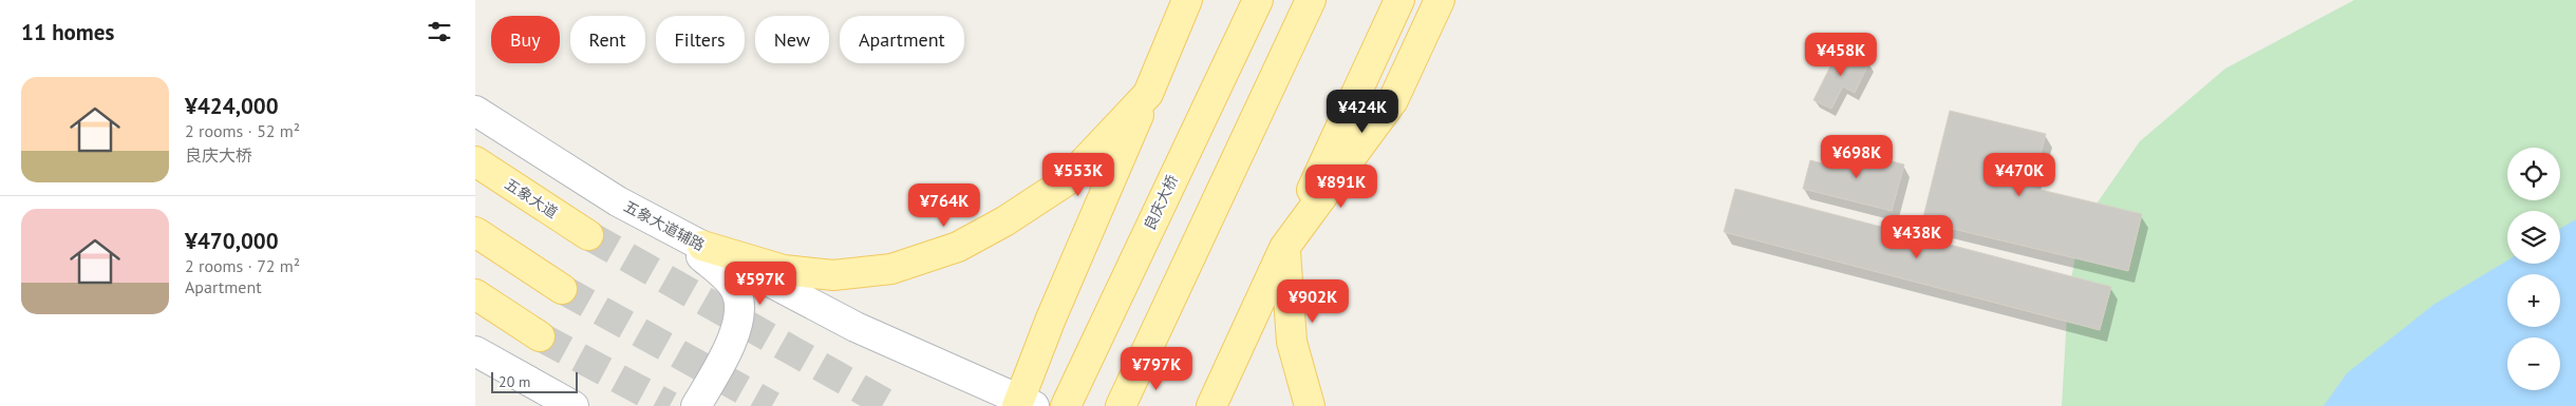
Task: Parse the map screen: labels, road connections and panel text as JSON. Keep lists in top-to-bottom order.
{
  "streets": {
    "main road": ["五象大道", "良庆大桥"],
    "street": ["五象大道辅路"]
  },
  "scale_bar": "20 m",
  "page": {
    "heading": "11 homes",
    "chip": [
      "Buy",
      "Rent",
      "Filters",
      "New",
      "Apartment"
    ],
    "price": [
      "¥458K",
      "¥424K",
      "¥698K",
      "¥553K",
      "¥470K",
      "¥891K",
      "¥764K",
      "¥438K",
      "¥597K",
      "¥902K",
      "¥797K"
    ],
    "list": [
      {
        "name": "¥424,000",
        "note": "2 rooms · 52 m² · 良庆大桥"
      },
      {
        "name": "¥470,000",
        "note": "2 rooms · 72 m² · Apartment"
      }
    ],
    "map_buttons": ["+", "−"],
    "scale": "20 m"
  }
}
